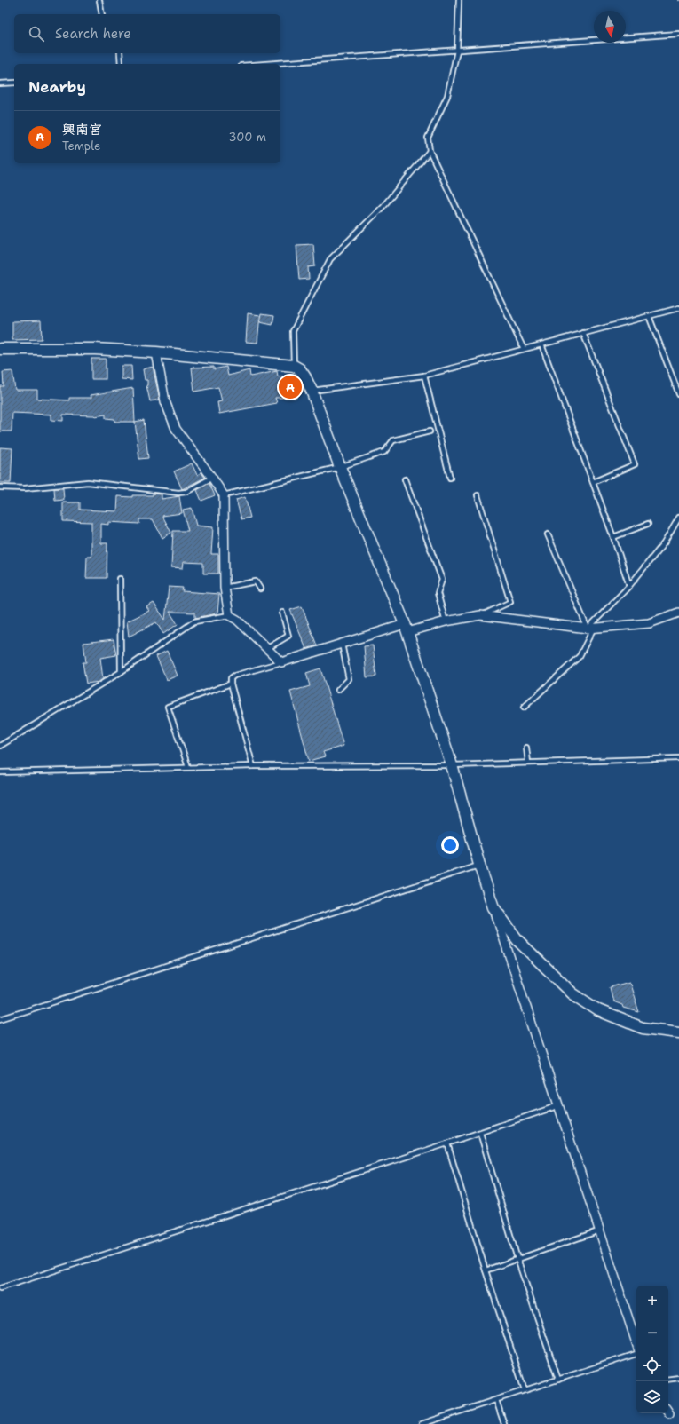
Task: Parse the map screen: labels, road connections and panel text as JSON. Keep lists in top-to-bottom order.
{
  "north": "bottom",
  "page": {
    "search": "Search here",
    "heading": "Nearby",
    "list": [
      {
        "mark": "A",
        "name": "興南宮",
        "note": "Temple",
        "value": "300 m"
      }
    ],
    "pins": "A",
    "map_buttons": ["+", "−"]
  }
}
